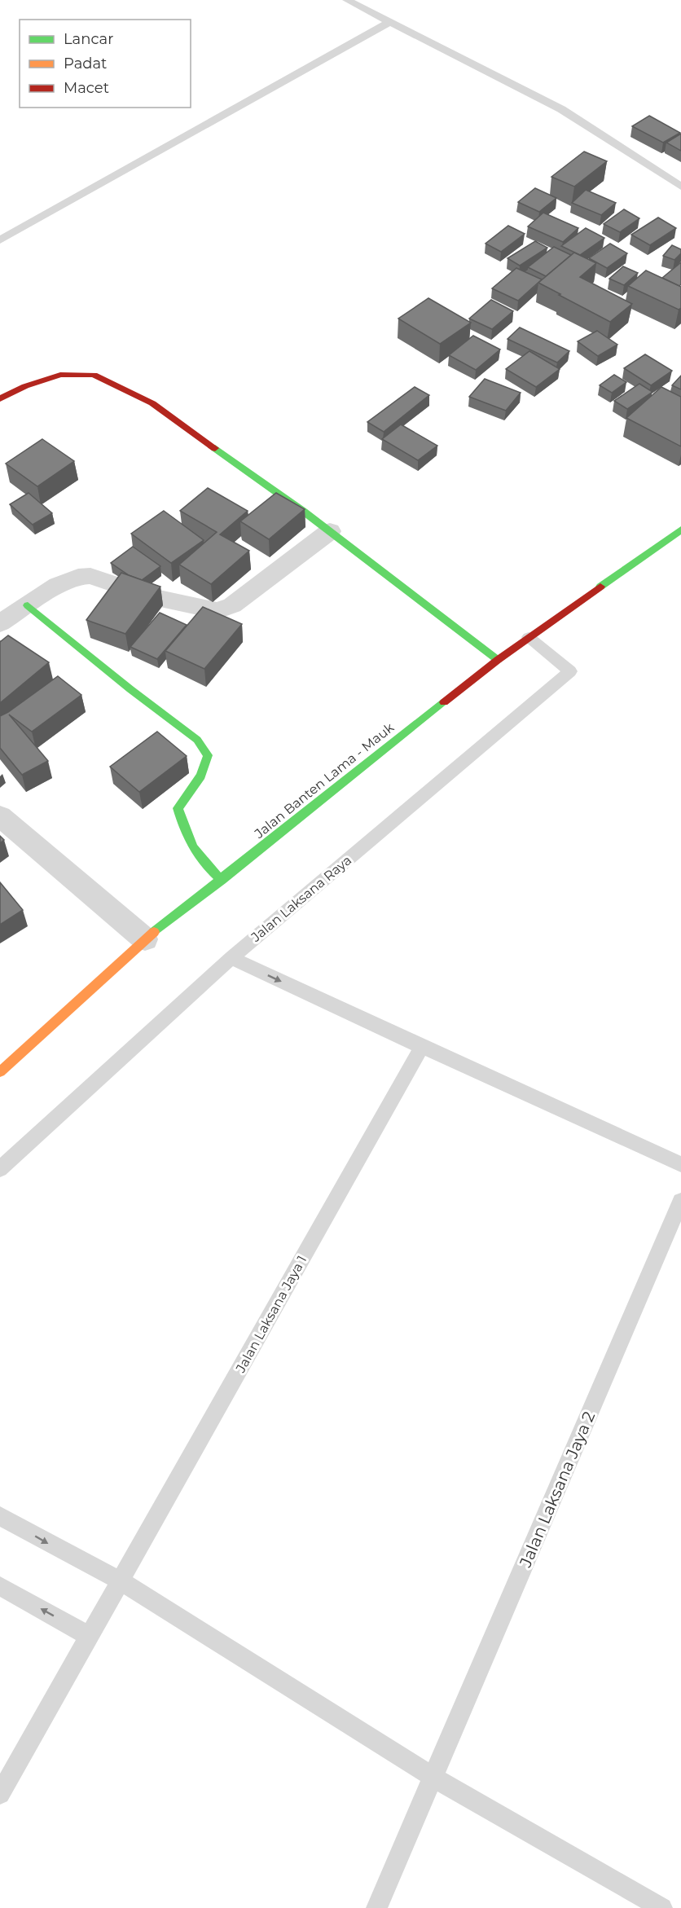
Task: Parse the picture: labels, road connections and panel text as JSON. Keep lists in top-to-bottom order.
{
  "streets": {
    "street": ["Jalan Banten Lama - Mauk"],
    "lane": ["Jalan Laksana Raya", "Jalan Laksana Jaya 1", "Jalan Laksana Jaya 2"]
  },
  "crossings": [
    ["Jalan Banten Lama - Mauk", "Jalan Laksana Raya"]
  ],
  "legend": ["Lancar", "Padat", "Macet"]
}
